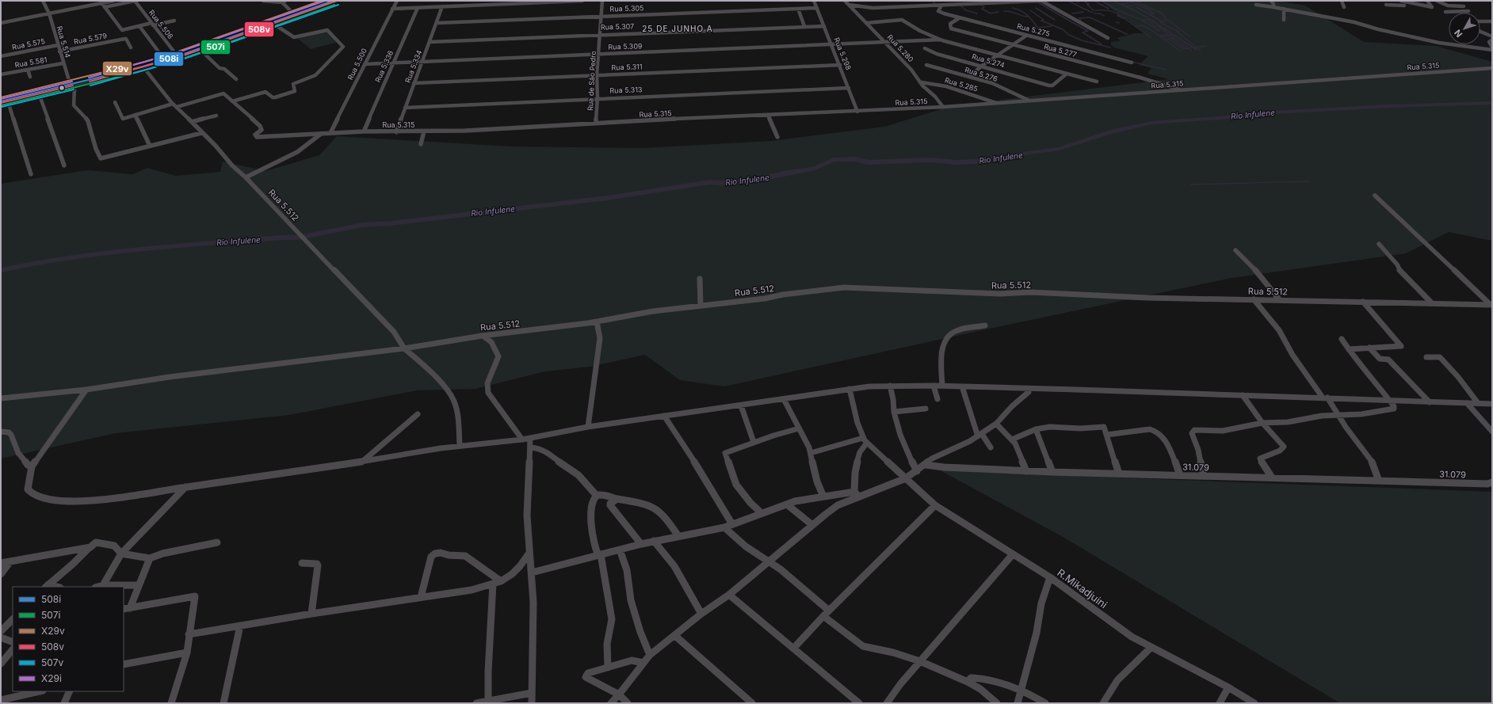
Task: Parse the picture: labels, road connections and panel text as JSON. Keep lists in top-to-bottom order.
{
  "streets": {
    "street": [
      "Rua 5.305",
      "Rua 5.508",
      "Rua 5.307",
      "Rua 5.275",
      "Rua 5.579",
      "Rua 5.514",
      "Rua 5.575",
      "Rua 5.309",
      "Rua 5.280",
      "Rua 5.277",
      "Rua 5.298",
      "Rua 5.274",
      "Rua 5.581",
      "Rua 5.500",
      "Rua 5.336",
      "Rua 5.334",
      "Rua 5.315",
      "Rua 5.311",
      "Rua 5.276",
      "Rua de São Pedro",
      "Rua 5.285",
      "Rua 5.313",
      "Rua 5.512",
      "31.079",
      "R.Mikadjuini"
    ]
  },
  "crossings": [
    ["Rua 5.305", "Rua 5.298"],
    ["Rua 5.305", "Rua 5.334"],
    ["Rua 5.305", "Rua de São Pedro"],
    ["Rua 5.307", "Rua 5.298"],
    ["Rua 5.307", "Rua 5.334"],
    ["Rua 5.307", "Rua de São Pedro"],
    ["Rua 5.275", "Rua 5.277"],
    ["Rua 5.579", "Rua 5.514"],
    ["Rua 5.514", "Rua 5.575"],
    ["Rua 5.514", "Rua 5.581"],
    ["Rua 5.309", "Rua 5.280"],
    ["Rua 5.309", "Rua 5.298"],
    ["Rua 5.309", "Rua 5.500"],
    ["Rua 5.309", "Rua 5.336"],
    ["Rua 5.309", "Rua 5.334"],
    ["Rua 5.309", "Rua de São Pedro"],
    ["Rua 5.280", "Rua 5.315"],
    ["Rua 5.280", "Rua 5.285"],
    ["Rua 5.277", "Rua 5.315"],
    ["Rua 5.298", "Rua 5.315"],
    ["Rua 5.298", "Rua 5.311"],
    ["Rua 5.298", "Rua 5.313"],
    ["Rua 5.500", "Rua 5.315"],
    ["Rua 5.336", "Rua 5.315"],
    ["Rua 5.334", "Rua 5.315"],
    ["Rua 5.334", "Rua 5.311"],
    ["Rua 5.334", "Rua 5.313"],
    ["Rua 5.315", "Rua 5.276"],
    ["Rua 5.315", "Rua de São Pedro"],
    ["Rua 5.315", "Rua 5.285"],
    ["Rua 5.311", "Rua de São Pedro"],
    ["Rua de São Pedro", "Rua 5.313"]
  ],
  "districts": ["25 DE JUNHO A"],
  "water": ["Rio Infulene"],
  "lines": [
    "transit line 508i",
    "transit line X29v",
    "transit line 508v",
    "transit line X29i",
    "transit line 507i",
    "transit line 507v"
  ],
  "legend": [
    "508i",
    "507i",
    "X29v",
    "508v",
    "507v",
    "X29i"
  ],
  "north": "bottom left"
}
